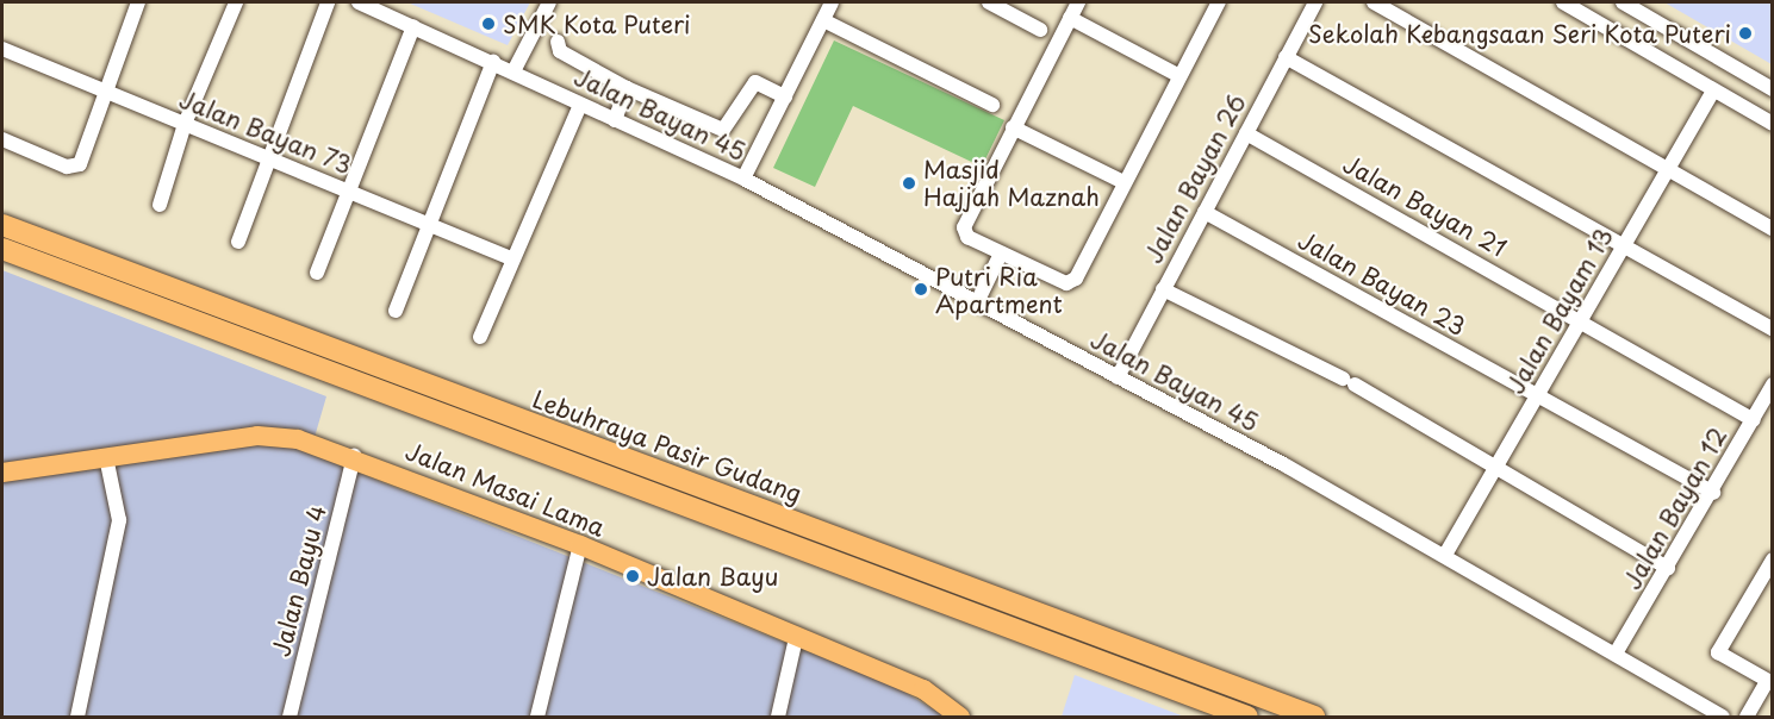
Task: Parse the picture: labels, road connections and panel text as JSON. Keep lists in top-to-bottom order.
{
  "streets": {
    "highway": ["Lebuhraya Pasir Gudang"],
    "main road": ["Jalan Masai Lama"],
    "street": [
      "Jalan Bayan 45",
      "Jalan Bayan 73",
      "Jalan Bayan 26",
      "Jalan Bayan 21",
      "Jalan Bayan 23",
      "Jalan Bayam 13",
      "Jalan Bayan 12",
      "Jalan Bayu 4"
    ]
  },
  "crossings": [
    ["Jalan Bayan 45", "Jalan Bayan 26"],
    ["Jalan Bayan 45", "Jalan Bayam 13"],
    ["Jalan Bayan 45", "Jalan Bayan 12"],
    ["Jalan Bayan 26", "Jalan Bayan 21"],
    ["Jalan Bayan 26", "Jalan Bayan 23"],
    ["Jalan Bayan 21", "Jalan Bayam 13"],
    ["Jalan Bayan 21", "Jalan Bayan 12"],
    ["Jalan Bayan 23", "Jalan Bayam 13"],
    ["Jalan Bayan 23", "Jalan Bayan 12"],
    ["Jalan Masai Lama", "Jalan Bayu 4"]
  ],
  "places": [
    "SMK Kota Puteri",
    "Sekolah Kebangsaan Seri Kota Puteri",
    "Masjid Hajjah Maznah",
    "Putri Ria Apartment",
    "Jalan Bayu"
  ]
}
